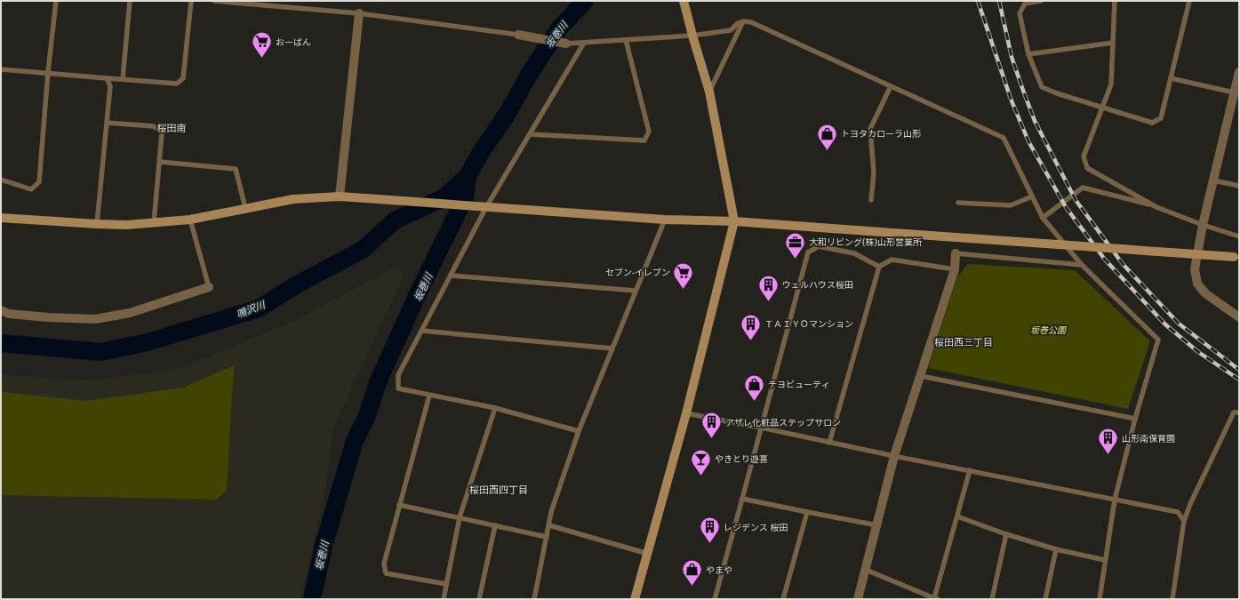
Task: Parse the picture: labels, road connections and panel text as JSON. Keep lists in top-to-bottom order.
{
  "districts": ["桜田南", "桜田西三丁目", "桜田西四丁目"],
  "water": ["坂巻川", "鳴沢川"],
  "parks": ["坂巻公園"],
  "places": {
    "supermarket": ["おーばん", "セブン-イレブン"],
    "shop": ["トヨタカローラ山形", "チヨビューティ", "やまや"],
    "office": ["大和リビング(株)山形営業所"],
    "building": [
      "ウェルハウス桜田",
      "ＴＡＩＹＯマンション",
      "アザレ化粧品ステップサロン",
      "山形南保育園",
      "レジデンス 桜田"
    ],
    "bar": ["やきとり遊喜"]
  }
}
